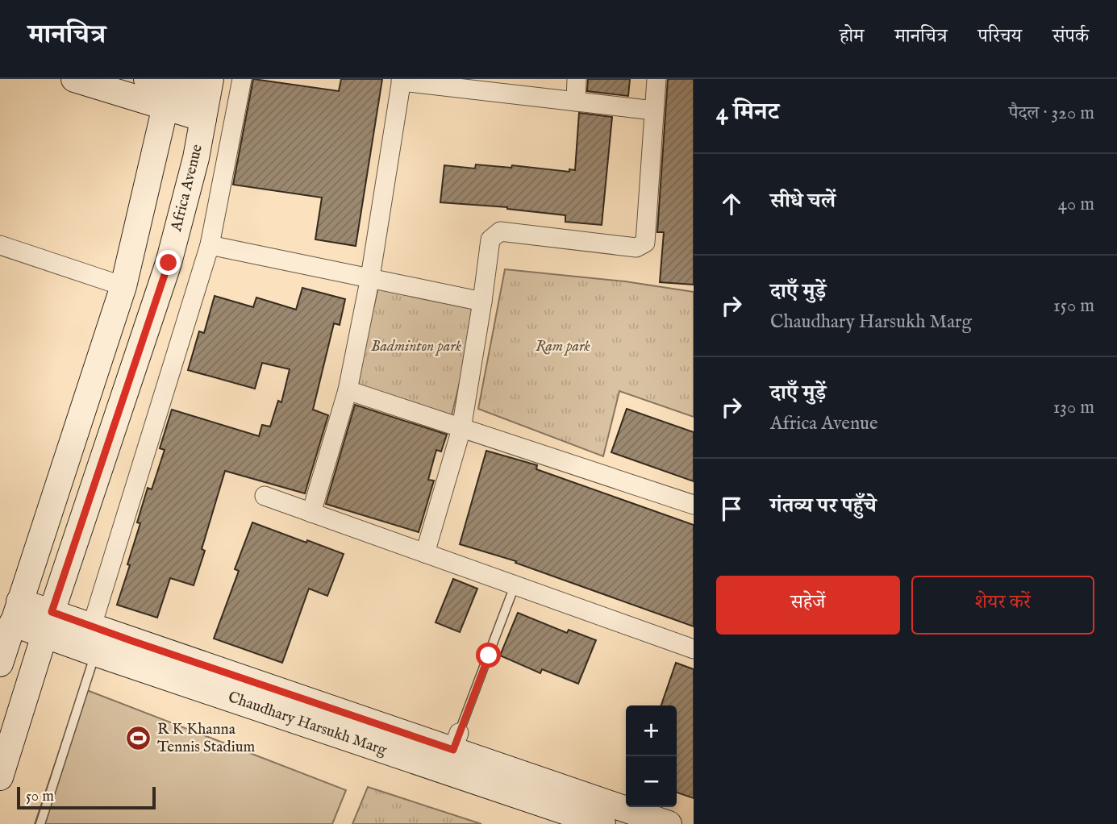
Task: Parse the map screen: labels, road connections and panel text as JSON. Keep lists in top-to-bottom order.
{
  "streets": {
    "main road": ["Africa Avenue", "Chaudhary Harsukh Marg"]
  },
  "crossings": [
    ["Africa Avenue", "Chaudhary Harsukh Marg"]
  ],
  "parks": ["Badminton park", "Ram park"],
  "places": {
    "sports": ["R K Khanna Tennis Stadium"]
  },
  "scale_bar": "50 m",
  "page": {
    "header": "मानचित्र",
    "nav": [
      "होम",
      "मानचित्र",
      "परिचय",
      "संपर्क"
    ],
    "heading": ["4 मिनट", "पैदल · 320 m"],
    "list": [
      ["सीधे चलें", "40 m"],
      ["दाएँ मुड़ें", "Chaudhary Harsukh Marg", "150 m"],
      ["दाएँ मुड़ें", "Africa Avenue", "130 m"],
      "गंतव्य पर पहुँचे"
    ],
    "buttons": ["सहेजें", "शेयर करें"],
    "map_buttons": ["+", "−"],
    "scale": "50 m"
  }
}
